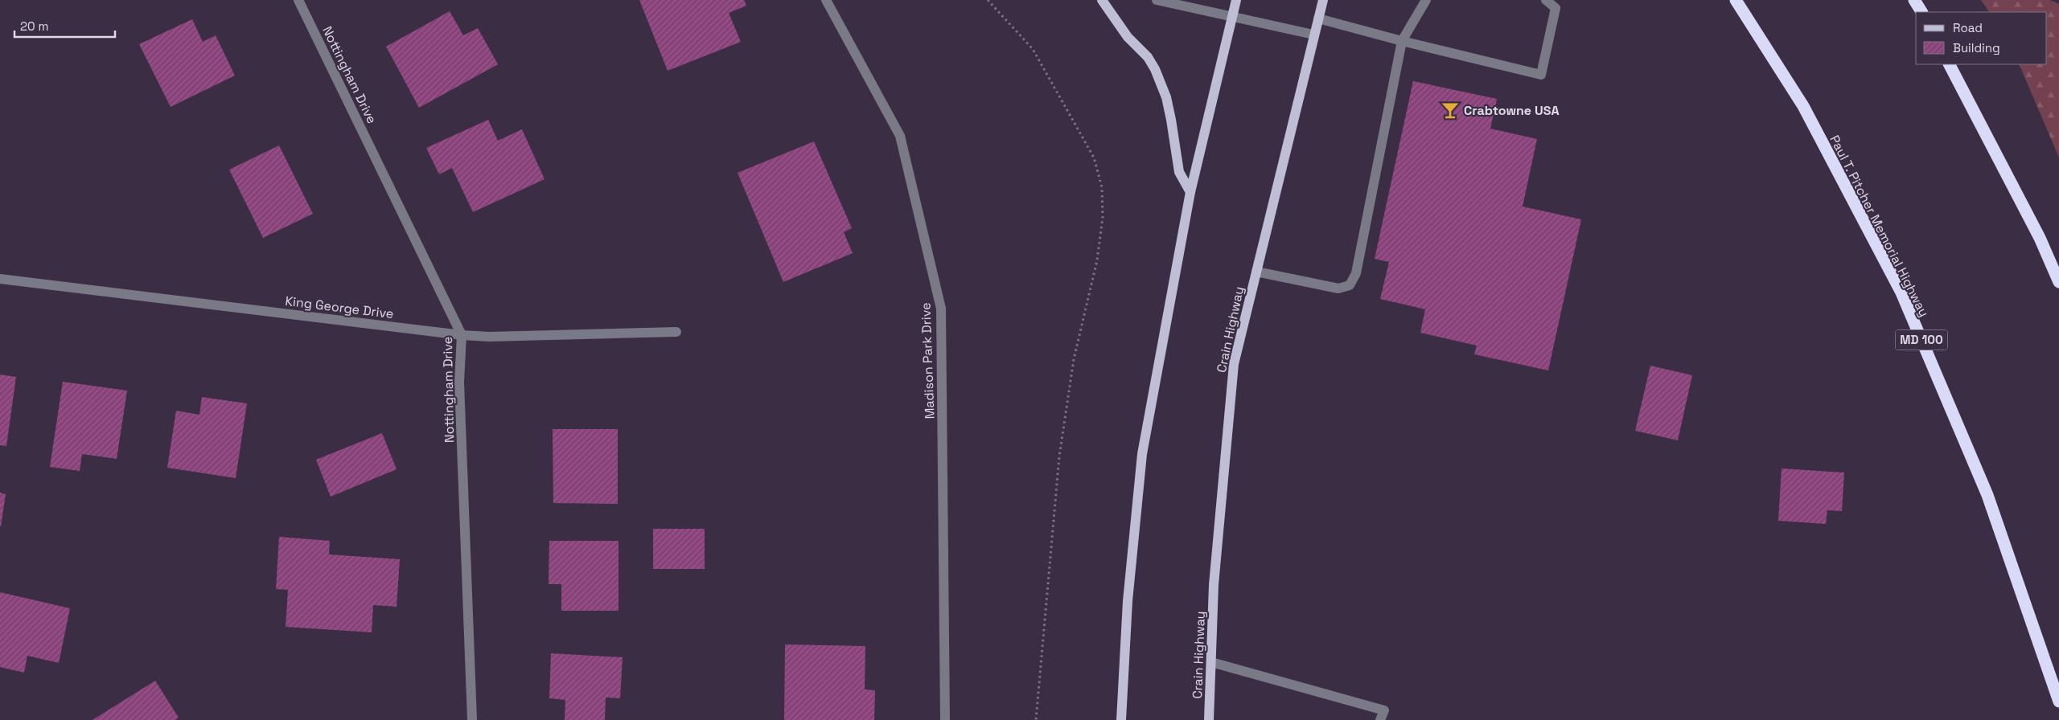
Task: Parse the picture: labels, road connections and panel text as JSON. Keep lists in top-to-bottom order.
{
  "streets": {
    "highway": ["Paul T. Pitcher Memorial Highway", "MD 100"],
    "main road": ["Crain Highway"],
    "street": ["Nottingham Drive", "King George Drive", "Madison Park Drive"]
  },
  "crossings": [
    ["Nottingham Drive", "King George Drive"]
  ],
  "places": {
    "bar": ["Crabtowne USA"]
  },
  "legend": ["Road", "Building"],
  "scale_bar": "20 m"
}
